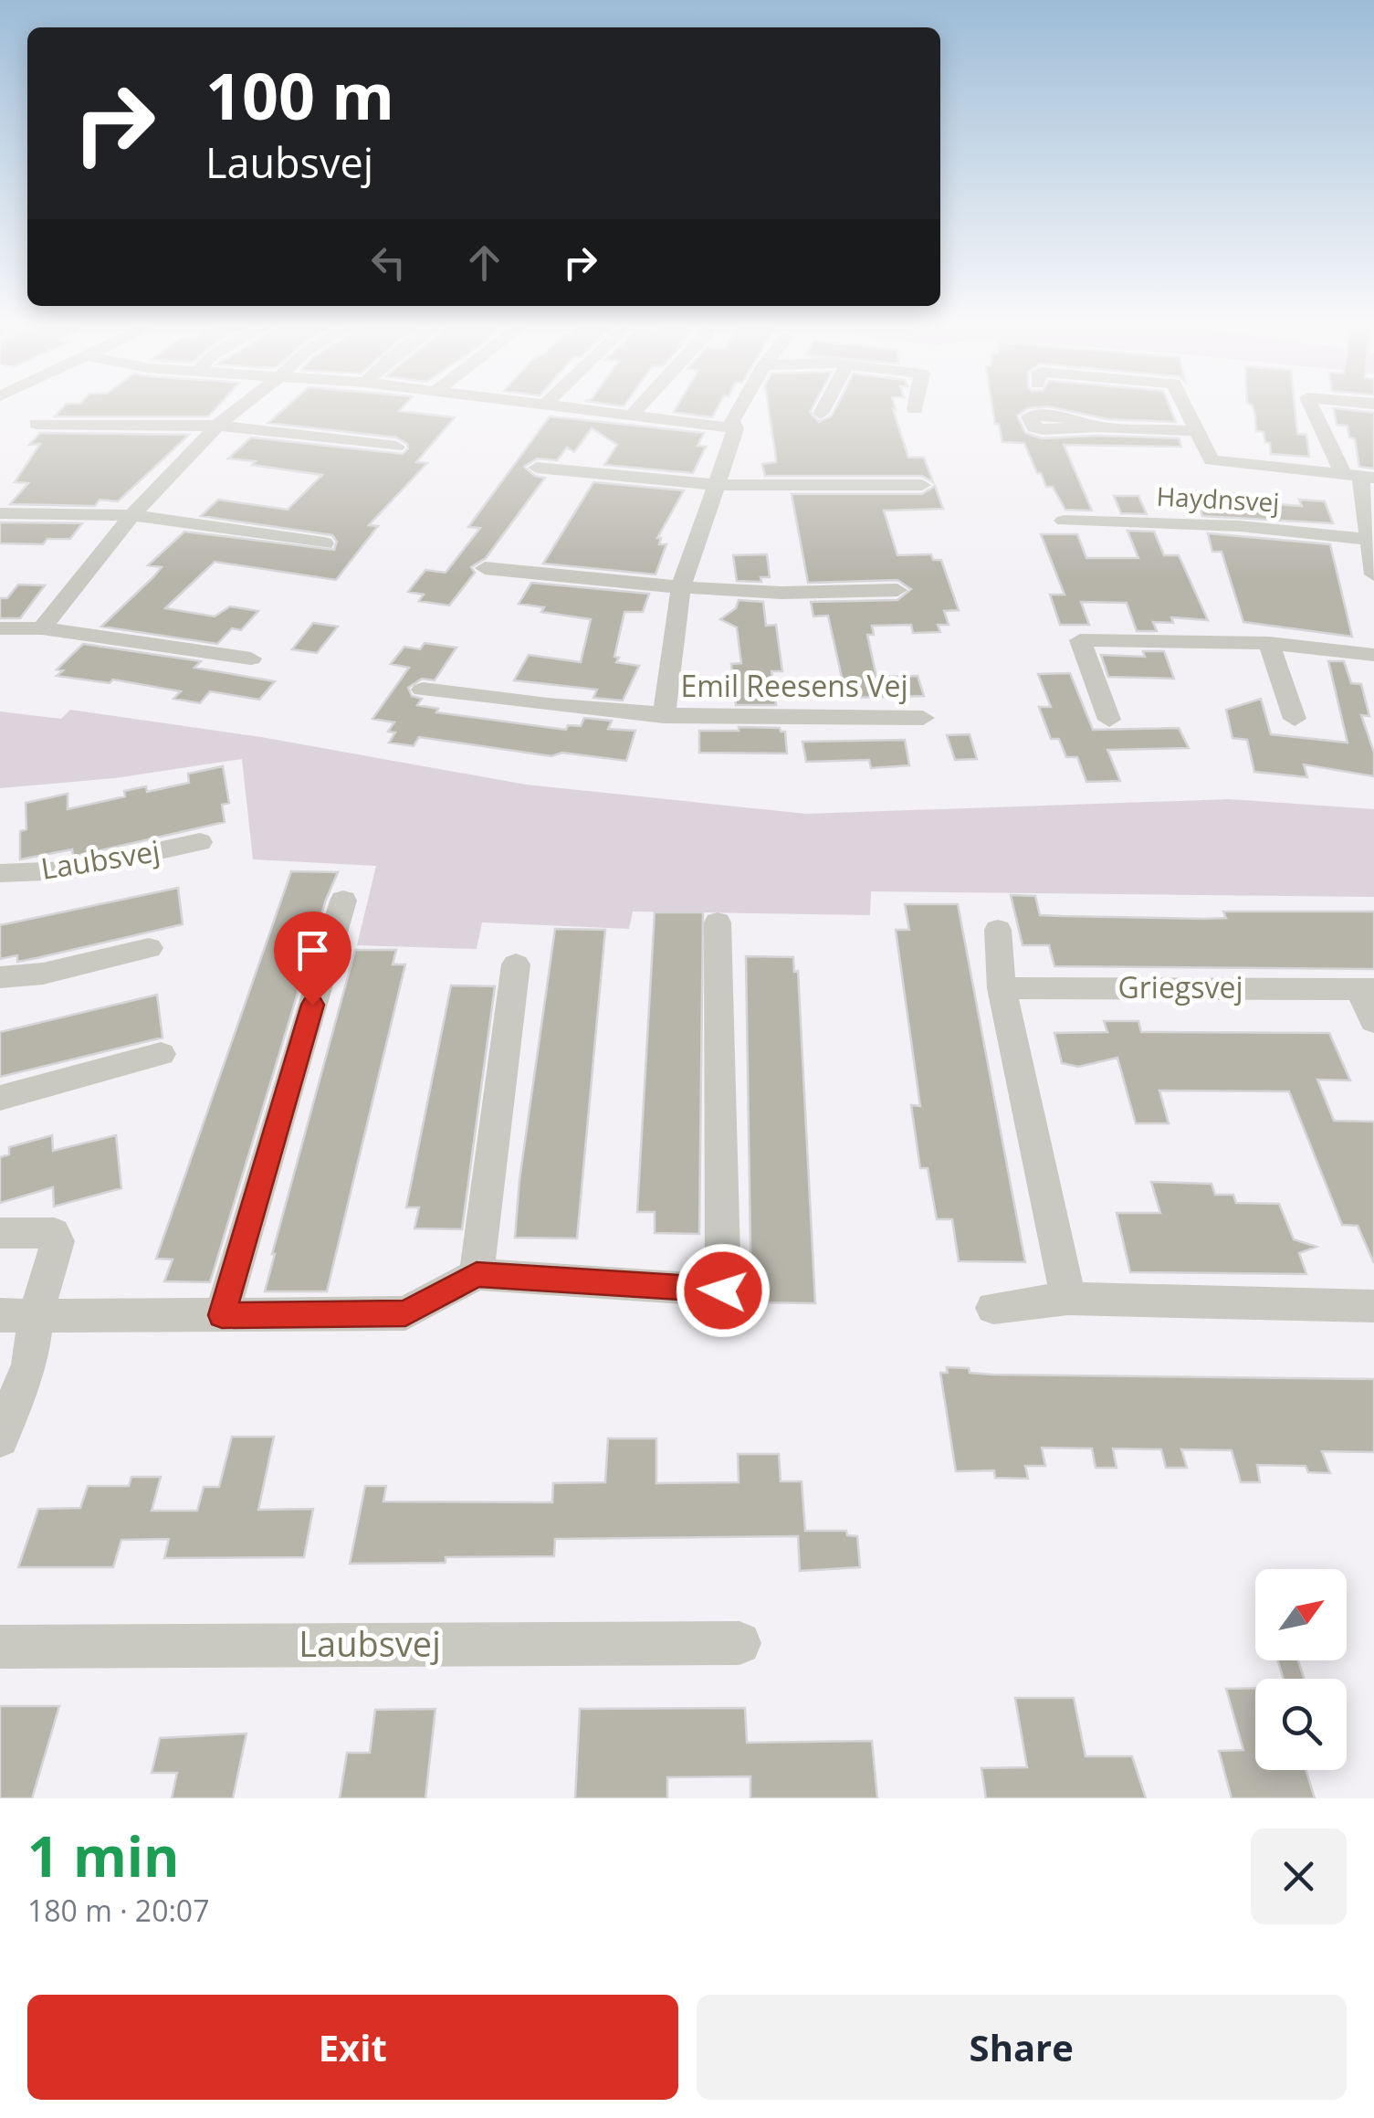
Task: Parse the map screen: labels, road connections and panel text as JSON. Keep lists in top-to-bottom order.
{
  "streets": {
    "street": [
      "Haydnsvej",
      "Emil Reesens Vej",
      "Laubsvej",
      "Griegsvej"
    ]
  },
  "north": "top right",
  "page": {
    "turn": ["100 m", "Laubsvej"],
    "heading": ["1 min", "180 m · 20:07"],
    "buttons": ["Exit", "Share"]
  }
}
